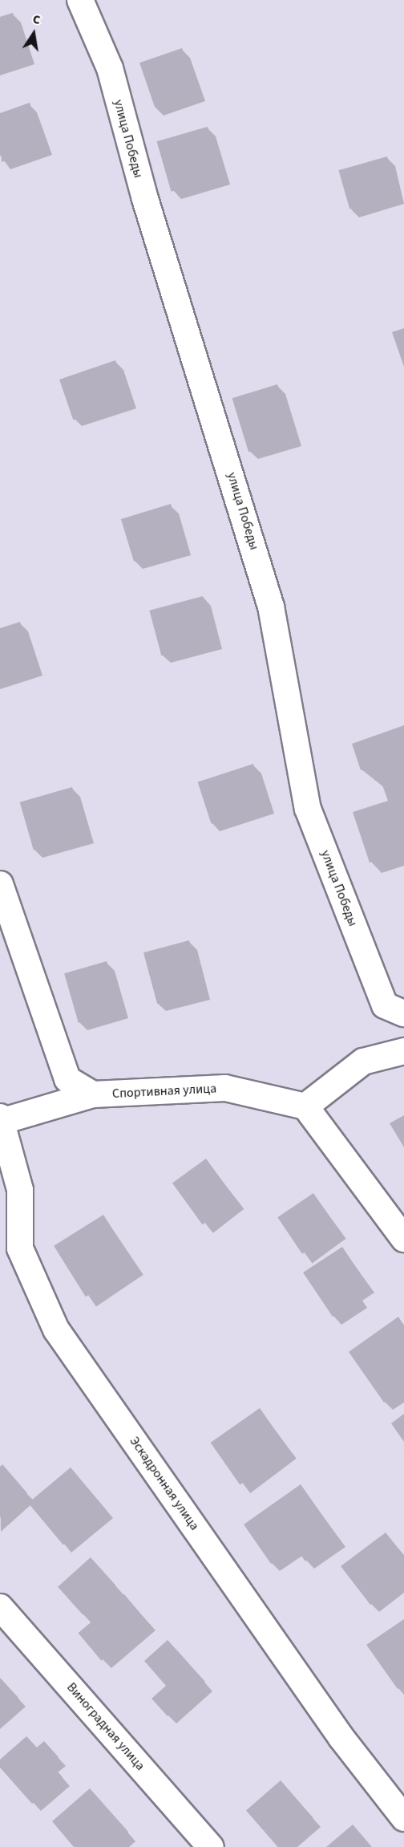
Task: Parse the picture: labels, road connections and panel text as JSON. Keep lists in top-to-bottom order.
{
  "streets": {
    "street": [
      "улица Победы",
      "Спортивная улица",
      "Эскадронная улица",
      "Виноградная улица"
    ]
  },
  "north": "top"
}
